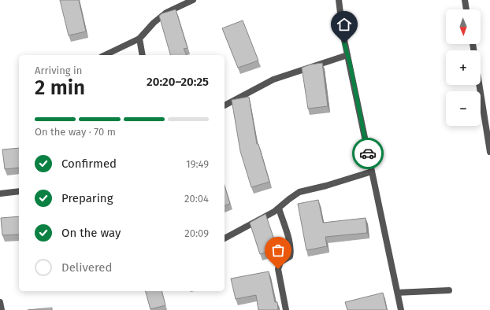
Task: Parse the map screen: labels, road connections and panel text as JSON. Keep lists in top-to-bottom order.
{
  "north": "bottom",
  "page": {
    "map_buttons": ["+", "−"],
    "heading": ["2 min", "Arriving in", "20:20–20:25"],
    "bar": "On the way · 70 m",
    "list": [
      ["Confirmed", "19:49"],
      ["Preparing", "20:04"],
      ["On the way", "20:09"],
      "Delivered"
    ]
  }
}
